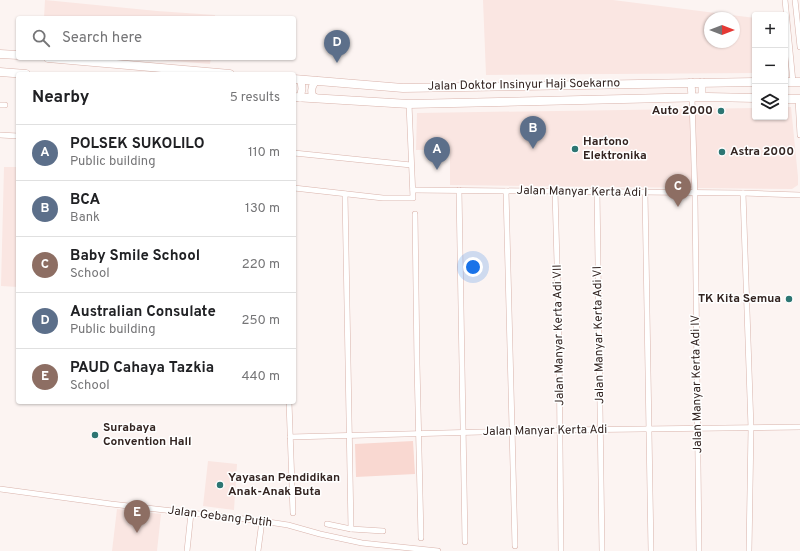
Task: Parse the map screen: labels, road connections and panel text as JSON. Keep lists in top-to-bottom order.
{
  "streets": {
    "main road": ["Jalan Doktor Insinyur Haji Soekarno"],
    "street": [
      "Jalan Manyar Kerta Adi I",
      "Jalan Manyar Kerta Adi VII",
      "Jalan Manyar Kerta Adi VI",
      "Jalan Manyar Kerta Adi IV",
      "Jalan Manyar Kerta Adi",
      "Jalan Gebang Putih"
    ]
  },
  "crossings": [
    ["Jalan Doktor Insinyur Haji Soekarno", "Jalan Manyar Kerta Adi IV"],
    ["Jalan Manyar Kerta Adi I", "Jalan Manyar Kerta Adi VII"],
    ["Jalan Manyar Kerta Adi I", "Jalan Manyar Kerta Adi VI"],
    ["Jalan Manyar Kerta Adi I", "Jalan Manyar Kerta Adi IV"],
    ["Jalan Manyar Kerta Adi VII", "Jalan Manyar Kerta Adi"],
    ["Jalan Manyar Kerta Adi VI", "Jalan Manyar Kerta Adi"],
    ["Jalan Manyar Kerta Adi IV", "Jalan Manyar Kerta Adi"]
  ],
  "places": [
    "Auto 2000",
    "Hartono Elektronika",
    "Astra 2000",
    "TK Kita Semua",
    "Surabaya Convention Hall",
    "Yayasan Pendidikan Anak-Anak Buta"
  ],
  "north": "right",
  "page": {
    "map_buttons": ["+", "−"],
    "search": "Search here",
    "pins": [
      "D",
      "B",
      "A",
      "C",
      "E"
    ],
    "heading": ["Nearby", "5 results"],
    "list": [
      {
        "mark": "A",
        "name": "POLSEK SUKOLILO",
        "note": "Public building",
        "value": "110 m"
      },
      {
        "mark": "B",
        "name": "BCA",
        "note": "Bank",
        "value": "130 m"
      },
      {
        "mark": "C",
        "name": "Baby Smile School",
        "note": "School",
        "value": "220 m"
      },
      {
        "mark": "D",
        "name": "Australian Consulate",
        "note": "Public building",
        "value": "250 m"
      },
      {
        "mark": "E",
        "name": "PAUD Cahaya Tazkia",
        "note": "School",
        "value": "440 m"
      }
    ]
  }
}
